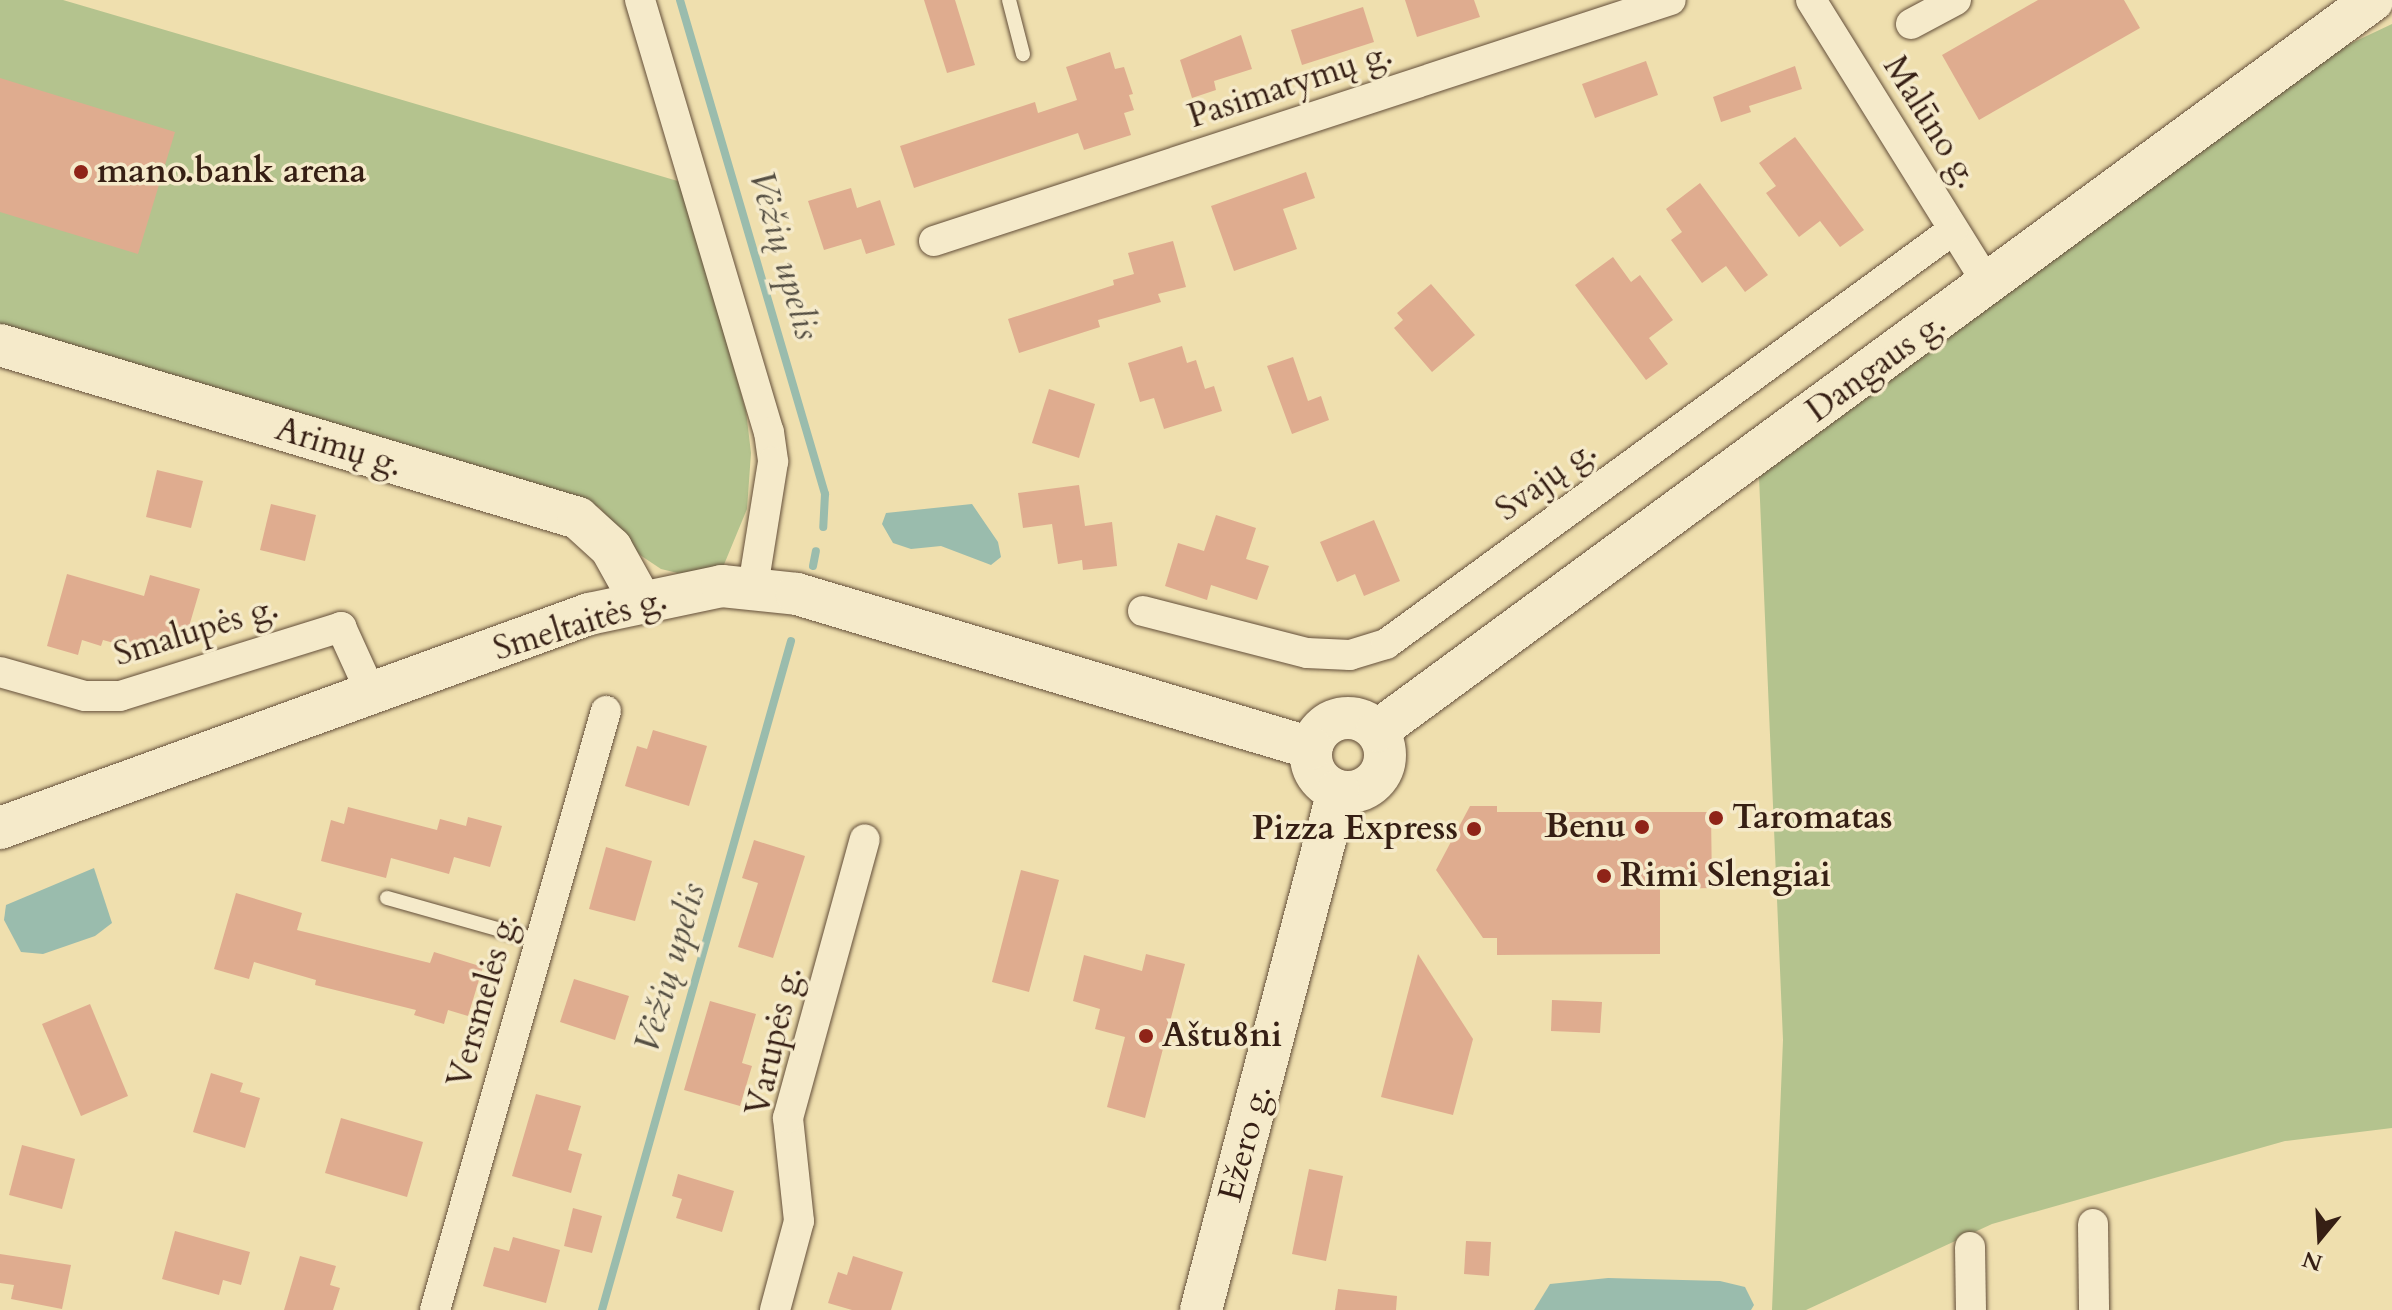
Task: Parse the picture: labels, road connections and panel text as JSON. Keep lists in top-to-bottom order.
{
  "streets": {
    "main road": [
      "Dangaus g.",
      "Arimų g.",
      "Smeltaitės g.",
      "Ežero g."
    ],
    "street": [
      "Pasimatymų g.",
      "Malūno g.",
      "Svajų g.",
      "Smalupės g.",
      "Versmelės g.",
      "Varupės g."
    ]
  },
  "crossings": [
    ["Malūno g.", "Dangaus g."],
    ["Malūno g.", "Svajų g."],
    ["Dangaus g.", "Smeltaitės g."],
    ["Dangaus g.", "Ežero g."],
    ["Arimų g.", "Smeltaitės g."],
    ["Smeltaitės g.", "Smalupės g."],
    ["Smeltaitės g.", "Ežero g."]
  ],
  "water": ["Vėžių upelis"],
  "places": [
    "mano.bank arena",
    "Taromatas",
    "Benu",
    "Pizza Express",
    "Rimi Slengiai",
    "Aštu8ni"
  ],
  "north": "bottom"
}
